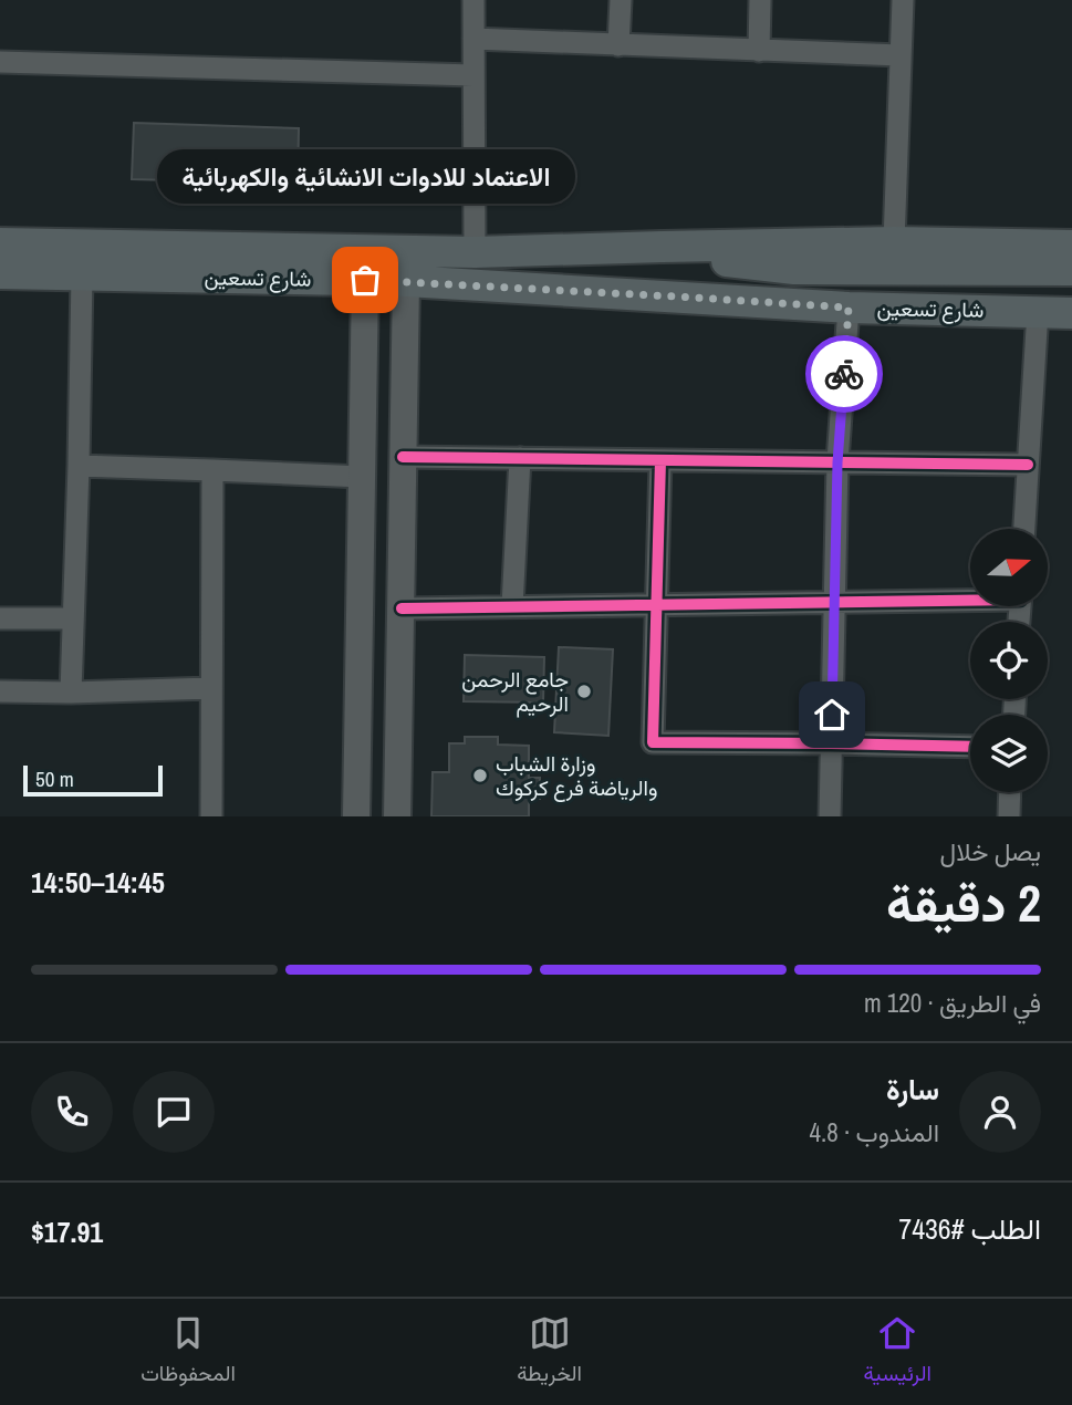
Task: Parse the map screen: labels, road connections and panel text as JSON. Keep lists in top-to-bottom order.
{
  "streets": {
    "main road": ["شارع تسعين"]
  },
  "places": ["الاعتماد للادوات الانشائية والكهربائية", "جامع الرحمن الرحيم", "وزارة الشباب والرياضة فرع كركوك"],
  "scale_bar": "50 m",
  "north": "right",
  "page": {
    "bubble": "الاعتماد للادوات الانشائية والكهربائية",
    "scale": "50 m",
    "heading": ["2 دقيقة", "يصل خلال", "14:45–14:50"],
    "panel": [
      "سارة",
      "المندوب · 4.8",
      "الطلب #7436",
      "$17.91"
    ],
    "bar": "في الطريق · 120 m",
    "tabs": ["الرئيسية", "الخريطة", "المحفوظات"]
  }
}
